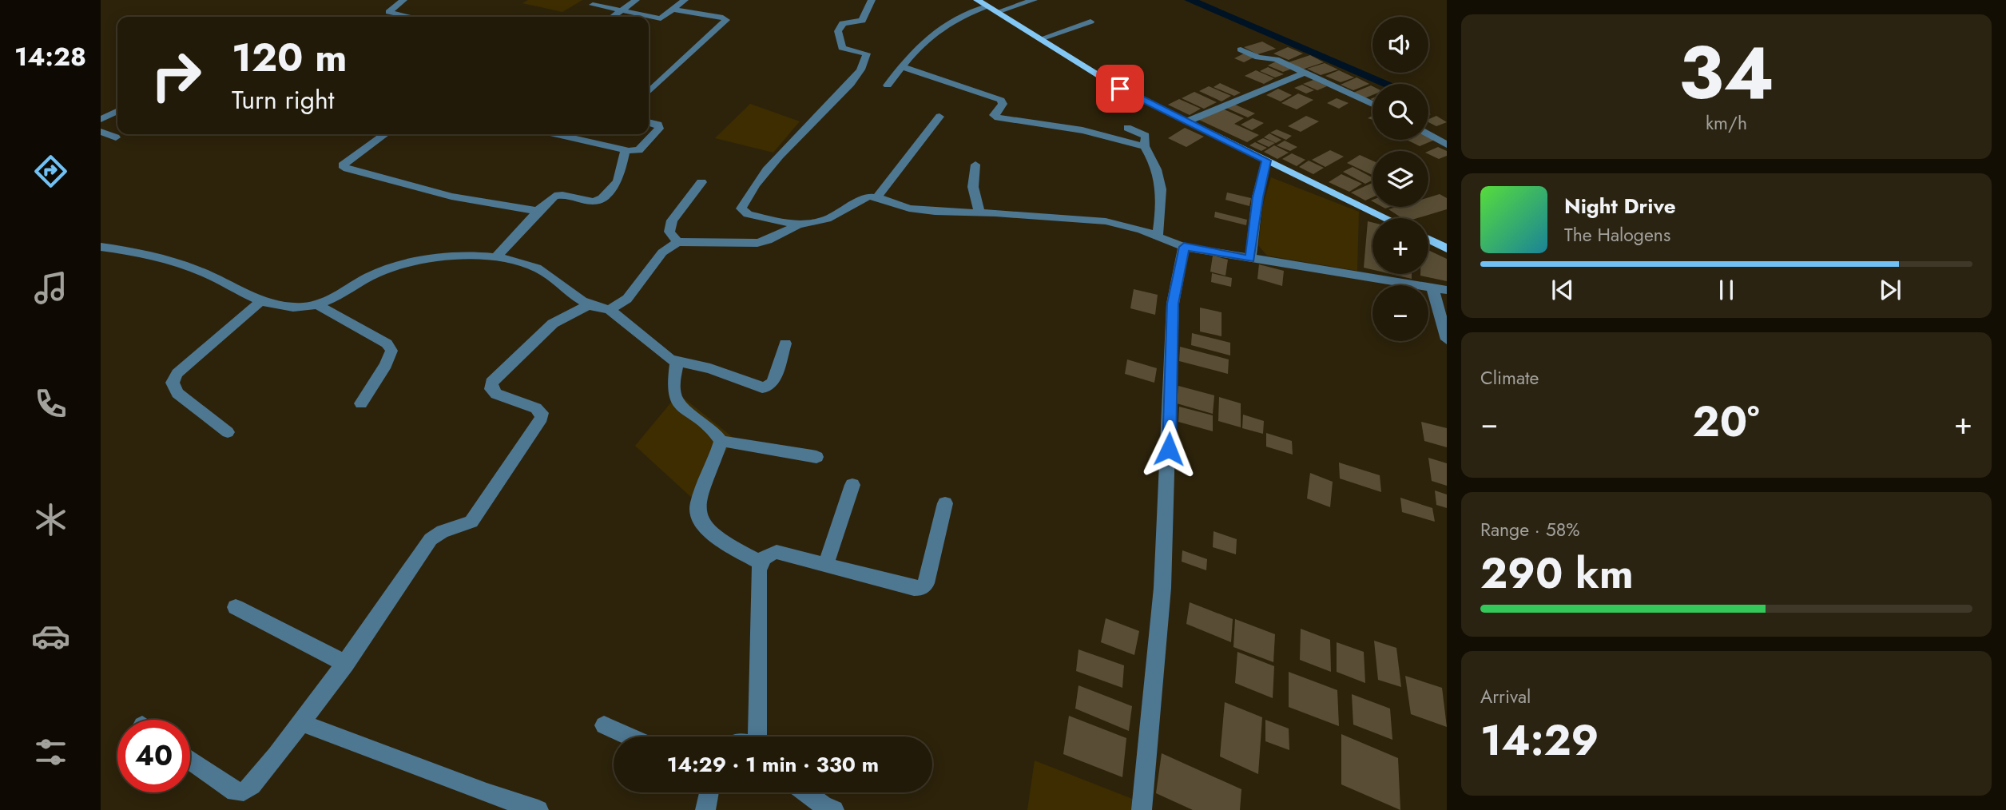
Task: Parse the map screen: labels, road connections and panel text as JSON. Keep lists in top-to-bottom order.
{
  "page": {
    "tabs": "14:28",
    "tile": [
      ["34", "km/h"],
      "Climate",
      ["Range · 58%", "290 km"],
      ["Arrival", "14:29"]
    ],
    "map_buttons": ["+", "−"],
    "turn": ["120 m", "Turn right"],
    "song": ["Night Drive", "The Halogens"],
    "heat": ["−", "20°", "+"],
    "limit": "40",
    "trip": "14:29 · 1 min · 330 m"
  }
}
